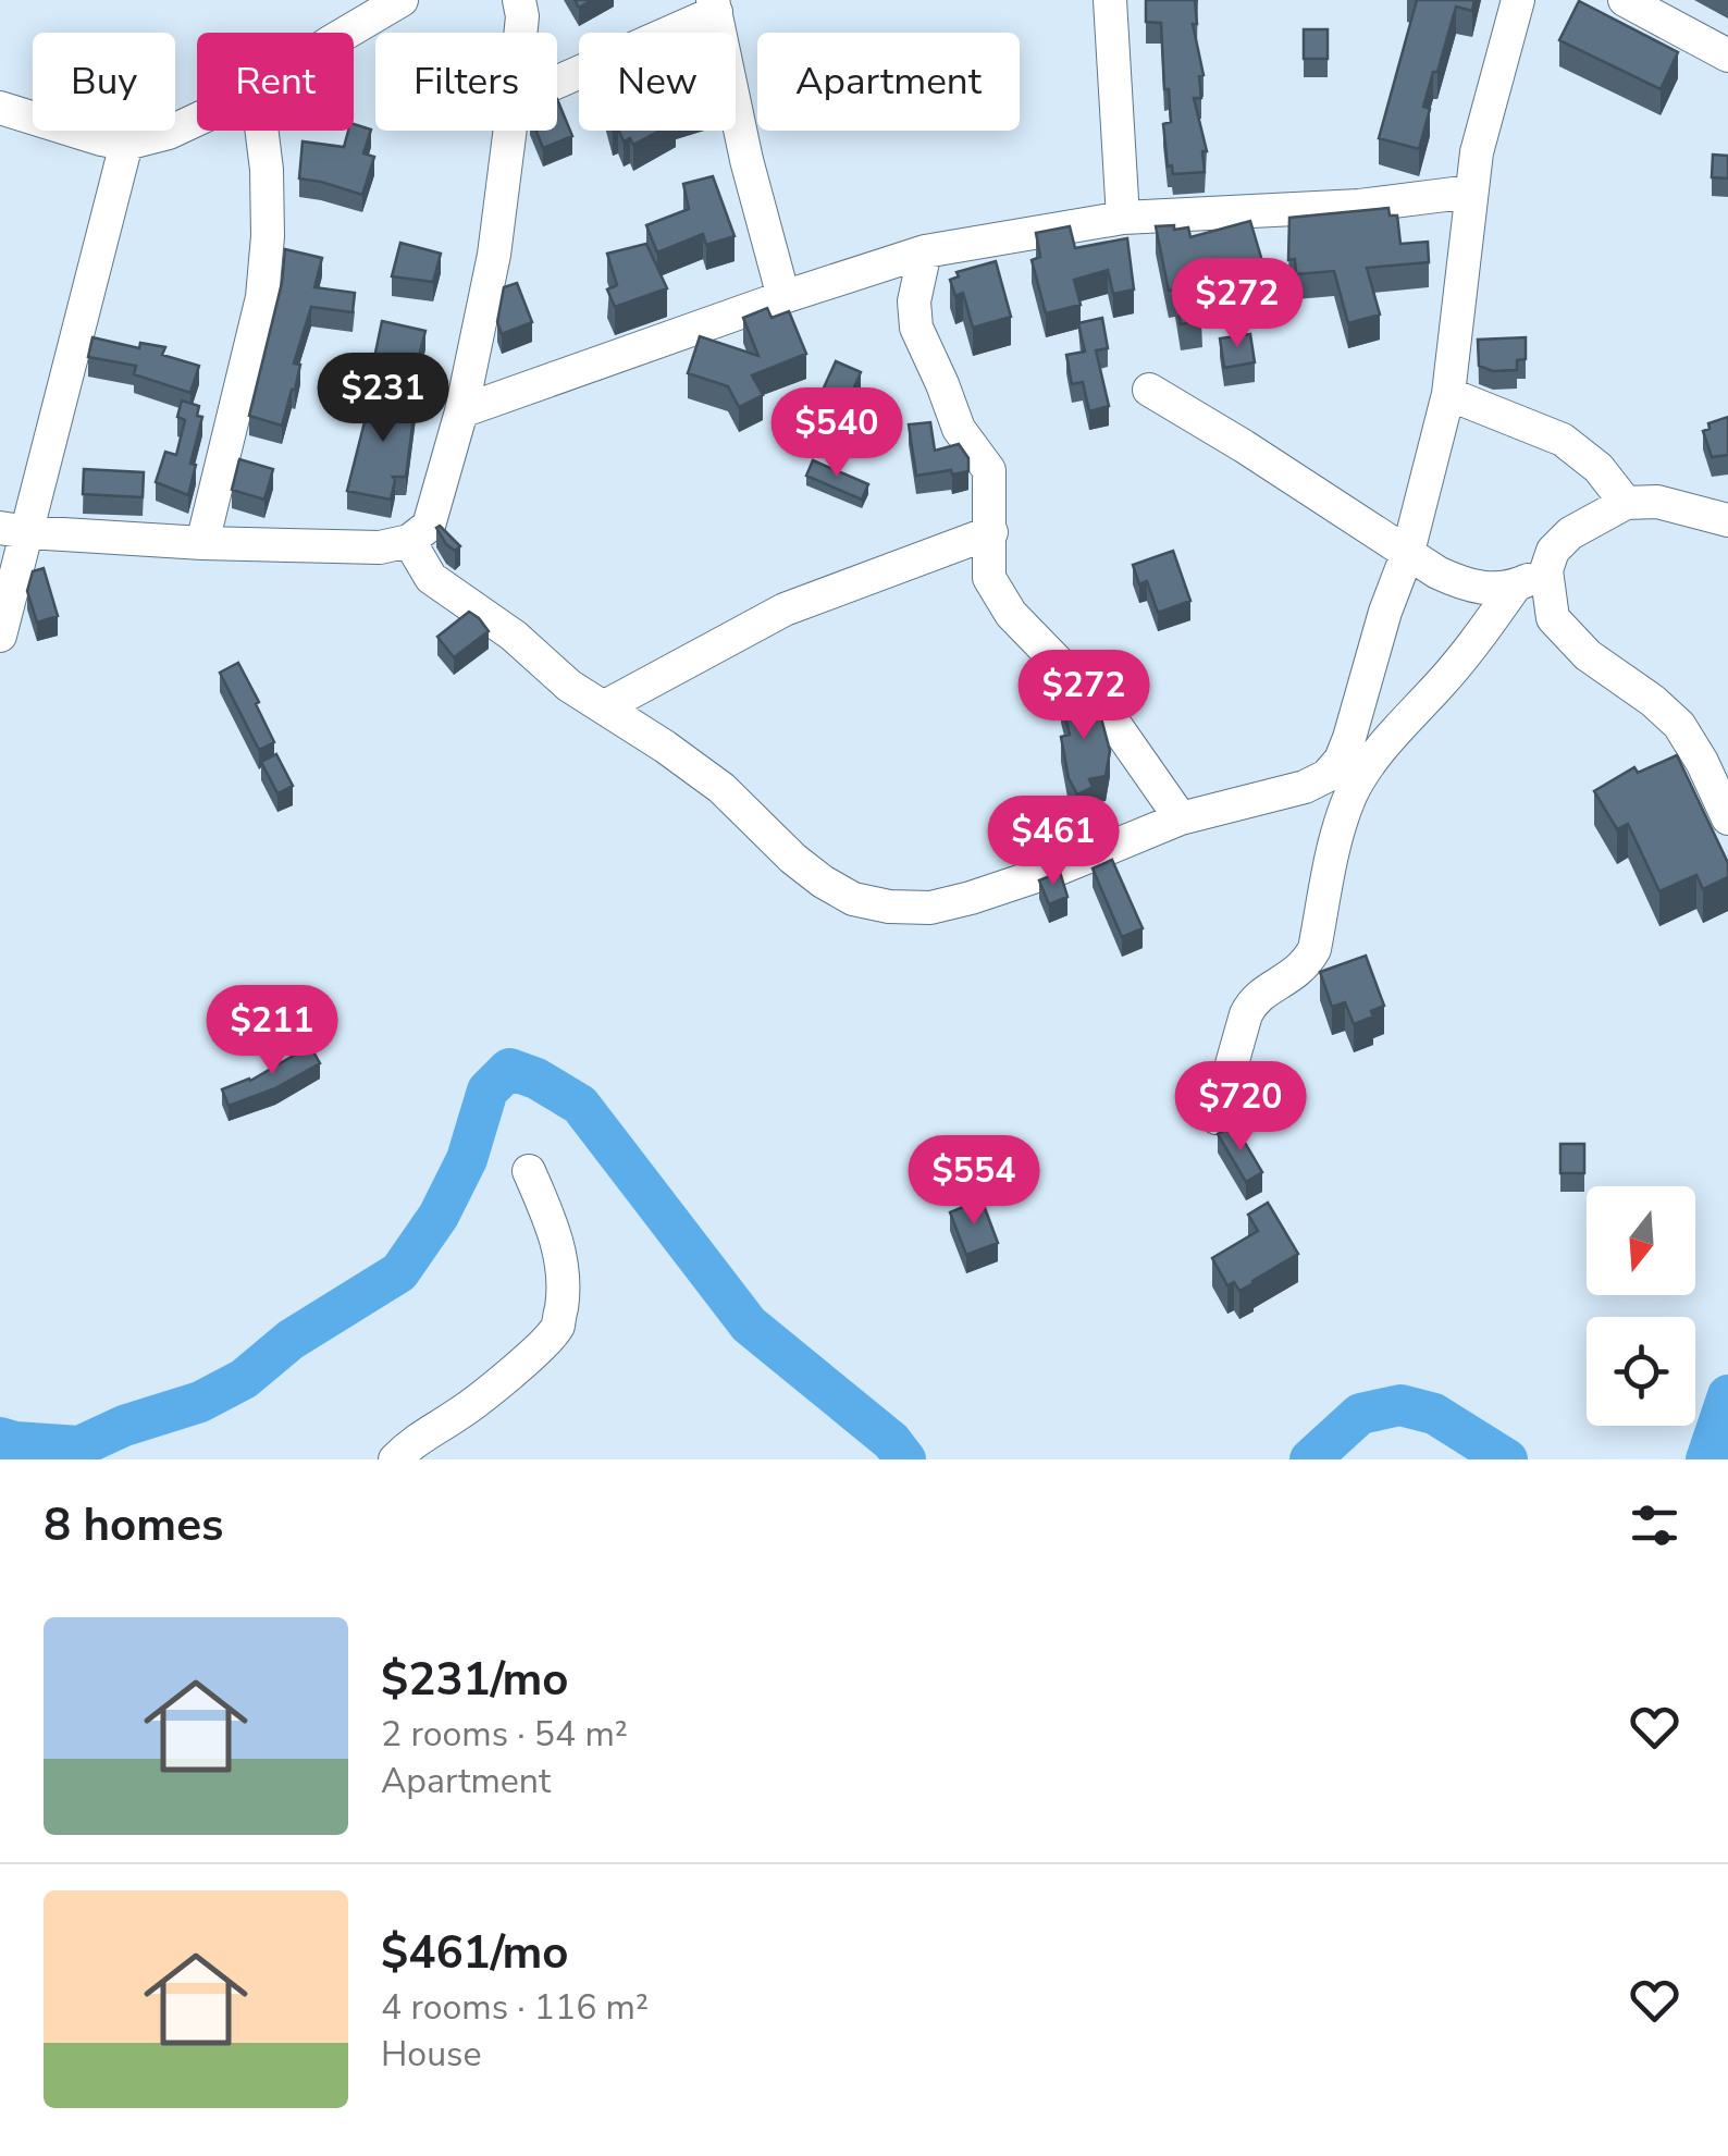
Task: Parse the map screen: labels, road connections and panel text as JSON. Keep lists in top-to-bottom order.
{
  "north": "bottom",
  "page": {
    "chip": [
      "Buy",
      "Rent",
      "Filters",
      "New",
      "Apartment"
    ],
    "price": [
      "$272",
      "$231",
      "$540",
      "$272",
      "$461",
      "$211",
      "$720",
      "$554"
    ],
    "heading": "8 homes",
    "list": [
      {
        "name": "$231/mo",
        "note": "2 rooms · 54 m² · Apartment"
      },
      {
        "name": "$461/mo",
        "note": "4 rooms · 116 m² · House"
      }
    ]
  }
}
